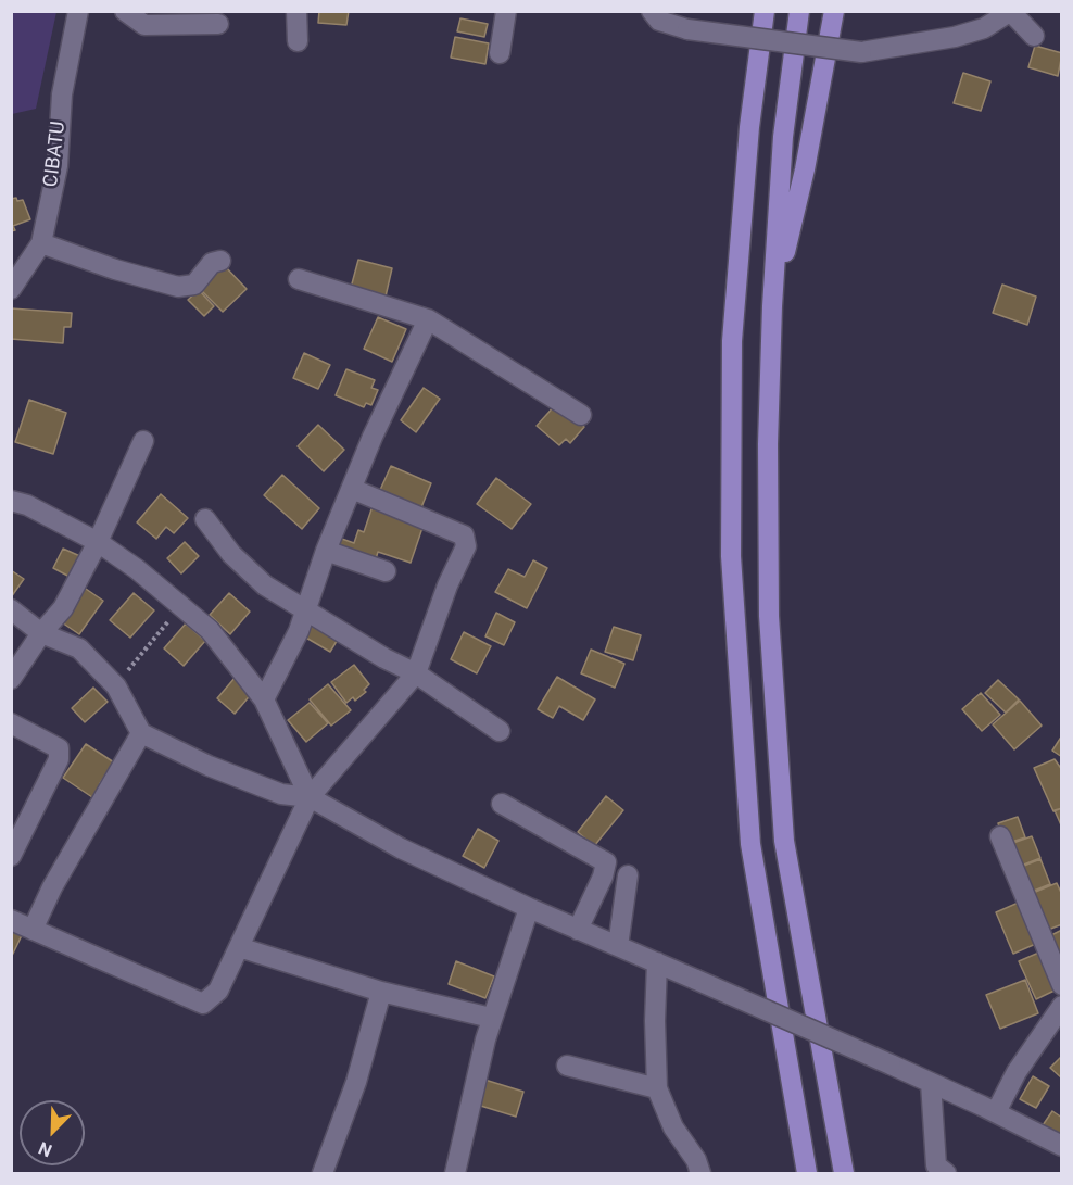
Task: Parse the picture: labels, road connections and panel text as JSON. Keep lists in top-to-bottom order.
{
  "streets": {
    "street": ["CIBATU"]
  },
  "north": "bottom left"
}
